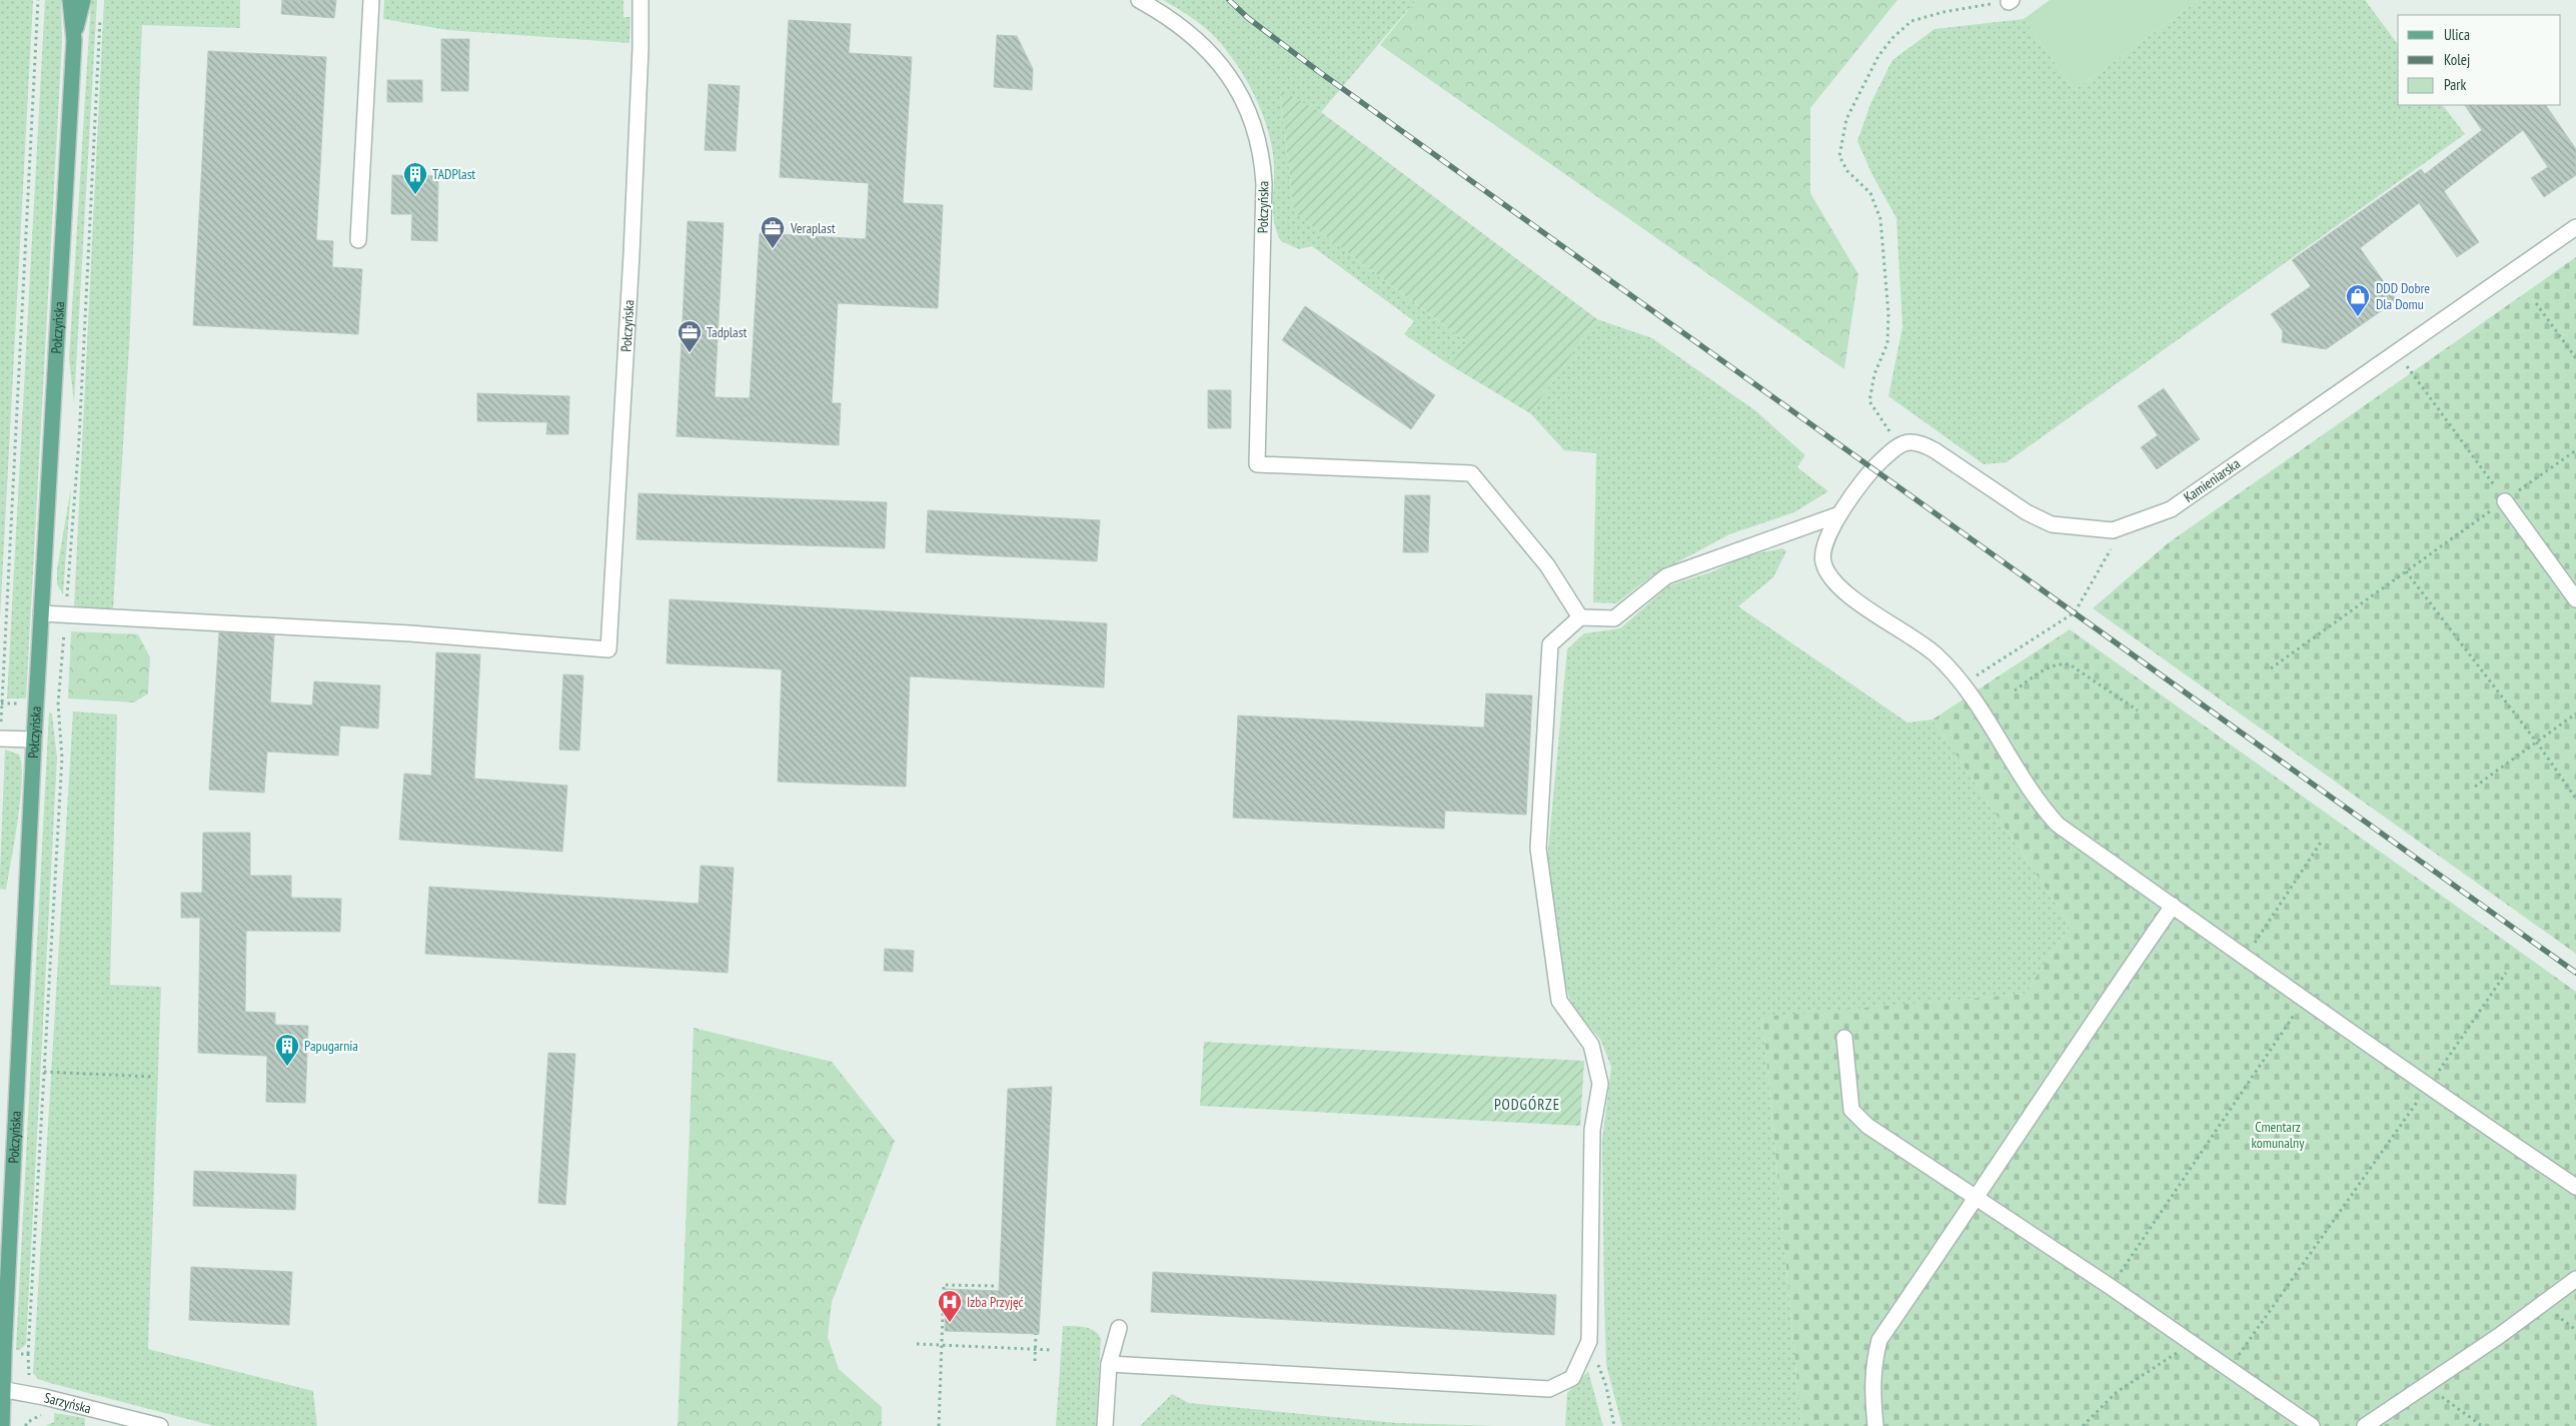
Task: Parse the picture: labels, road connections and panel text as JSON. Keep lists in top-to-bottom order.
{
  "streets": {
    "main road": ["Połczyńska"],
    "street": ["Kamieniarska", "Sarzyńska"]
  },
  "crossings": [
    ["Połczyńska", "Sarzyńska"]
  ],
  "districts": ["PODGÓRZE"],
  "parks": ["Cmentarz komunalny"],
  "places": {
    "building": ["TADPlast", "Papugarnia"],
    "office": ["Veraplast", "Tadplast"],
    "shop": ["DDD Dobre Dla Domu"],
    "hospital": ["Izba Przyjęć"]
  },
  "legend": ["Ulica", "Kolej", "Park"]
}
